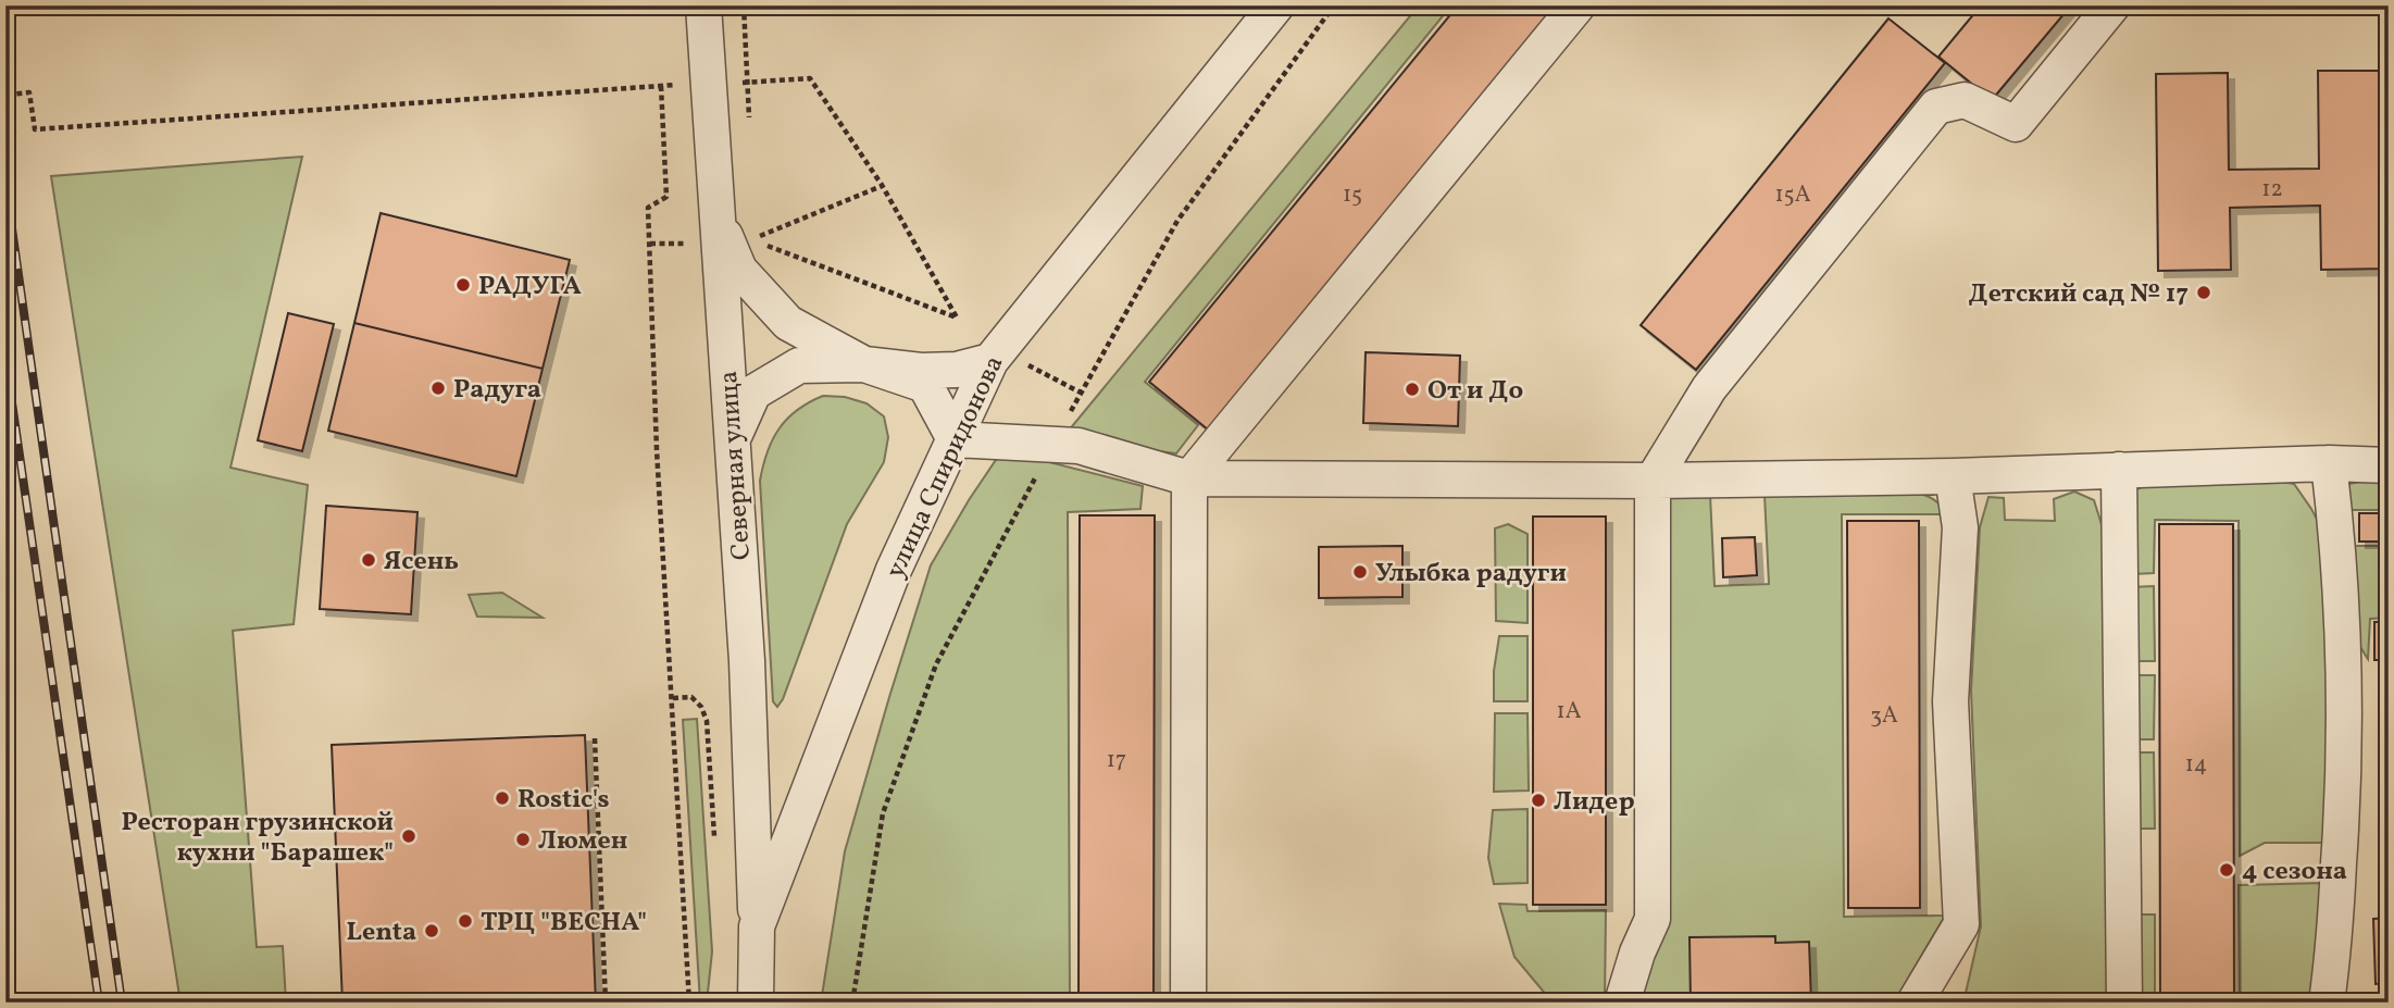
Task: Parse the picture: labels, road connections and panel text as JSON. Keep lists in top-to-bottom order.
{
  "streets": {
    "street": ["Северная улица", "улица Спиридонова"]
  },
  "crossings": [
    ["Северная улица", "улица Спиридонова"]
  ],
  "places": [
    "РАДУГА",
    "Детский сад № 17",
    "Радуга",
    "От и До",
    "Ясень",
    "Улыбка радуги",
    "Rostic's",
    "Лидер",
    "Ресторан грузинской кухни \"Барашек\"",
    "Люмен",
    "4 сезона",
    "ТРЦ \"ВЕСНА\"",
    "Lenta"
  ],
  "house_numbers": [
    "12",
    "15",
    "15А",
    "1А",
    "3А",
    "17",
    "14"
  ]
}
